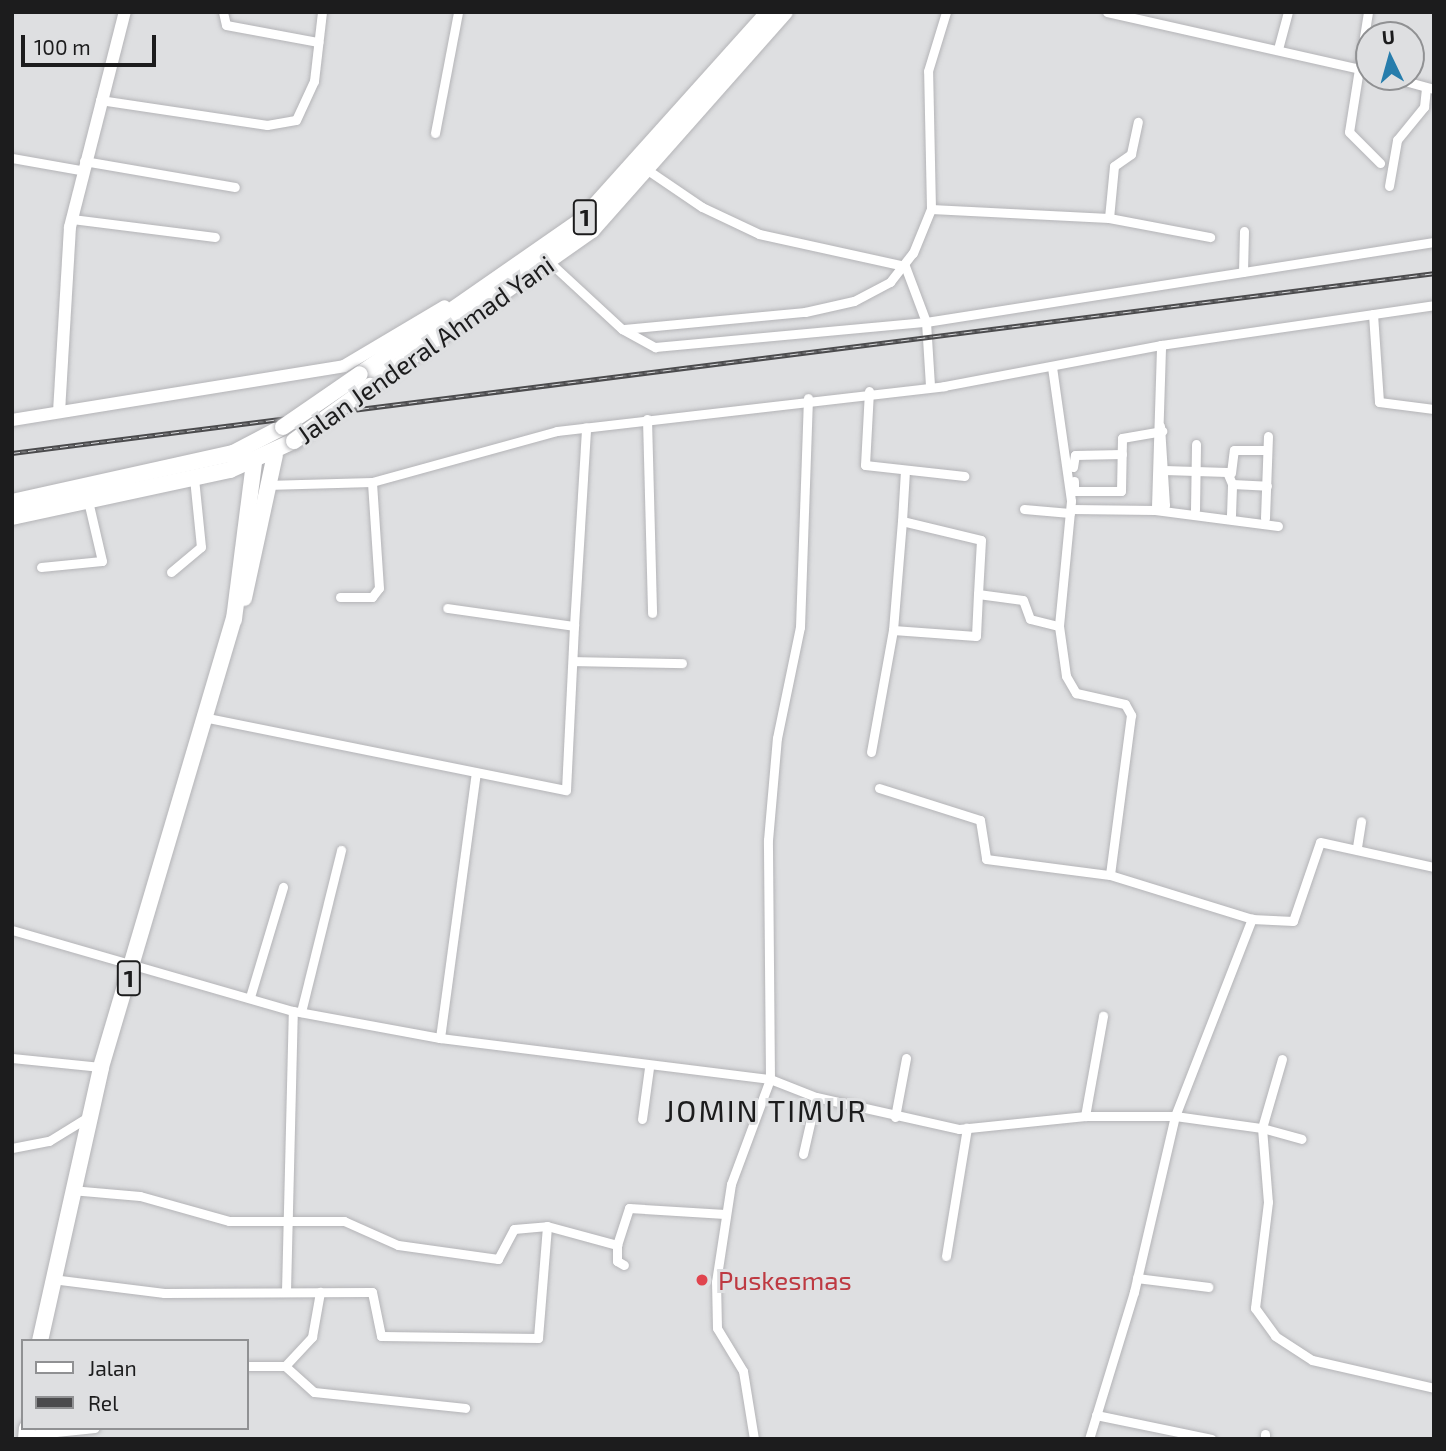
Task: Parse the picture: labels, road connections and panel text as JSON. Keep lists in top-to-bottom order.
{
  "streets": {
    "highway": ["1", "Jalan Jenderal Ahmad Yani"]
  },
  "crossings": [
    ["1", "Jalan Jenderal Ahmad Yani"]
  ],
  "districts": ["JOMIN TIMUR"],
  "places": ["Puskesmas"],
  "legend": ["Jalan", "Rel"],
  "scale_bar": "100 m",
  "north": "top"
}
